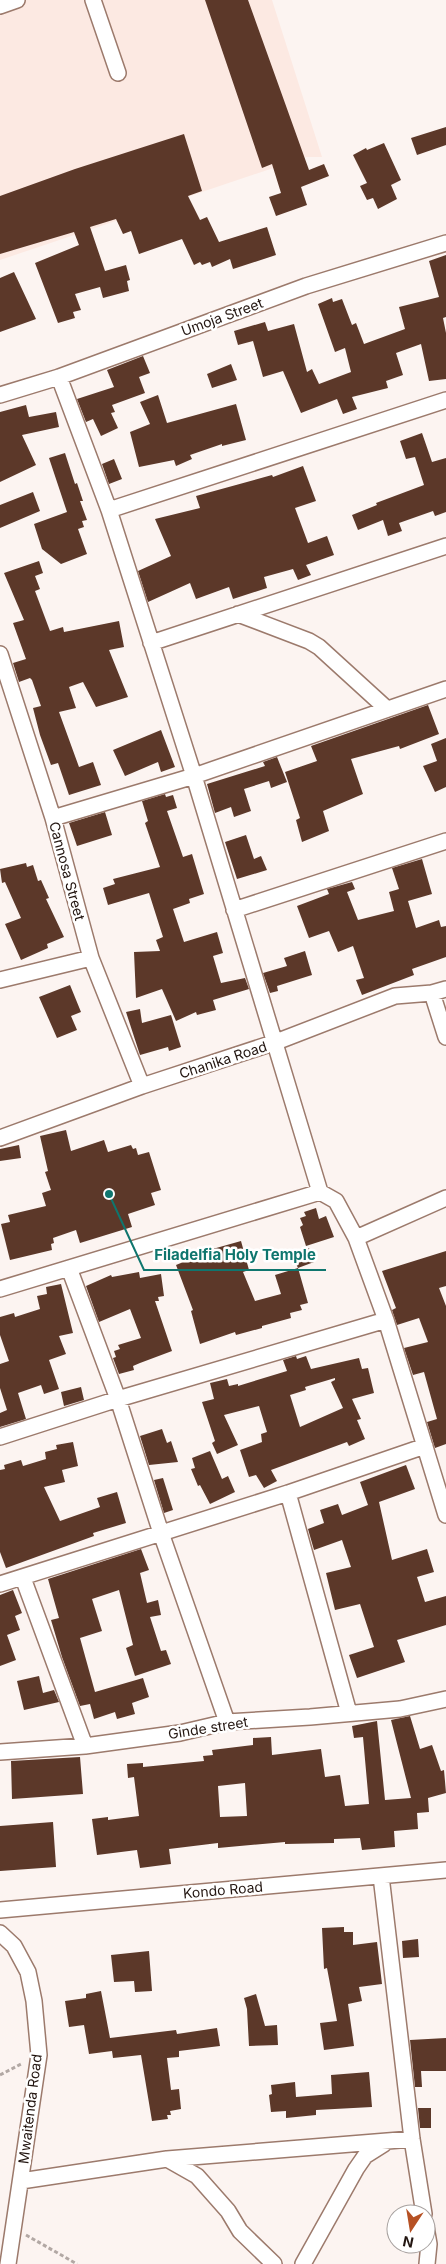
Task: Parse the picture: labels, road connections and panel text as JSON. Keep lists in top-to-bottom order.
{
  "streets": {
    "street": [
      "Umoja Street",
      "Cannosa Street",
      "Chanika Road",
      "Ginde street",
      "Kondo Road",
      "Mwaitenda Road"
    ]
  },
  "crossings": [
    ["Cannosa Street", "Chanika Road"]
  ],
  "places": ["Filadelfia Holy Temple"],
  "north": "bottom"
}
